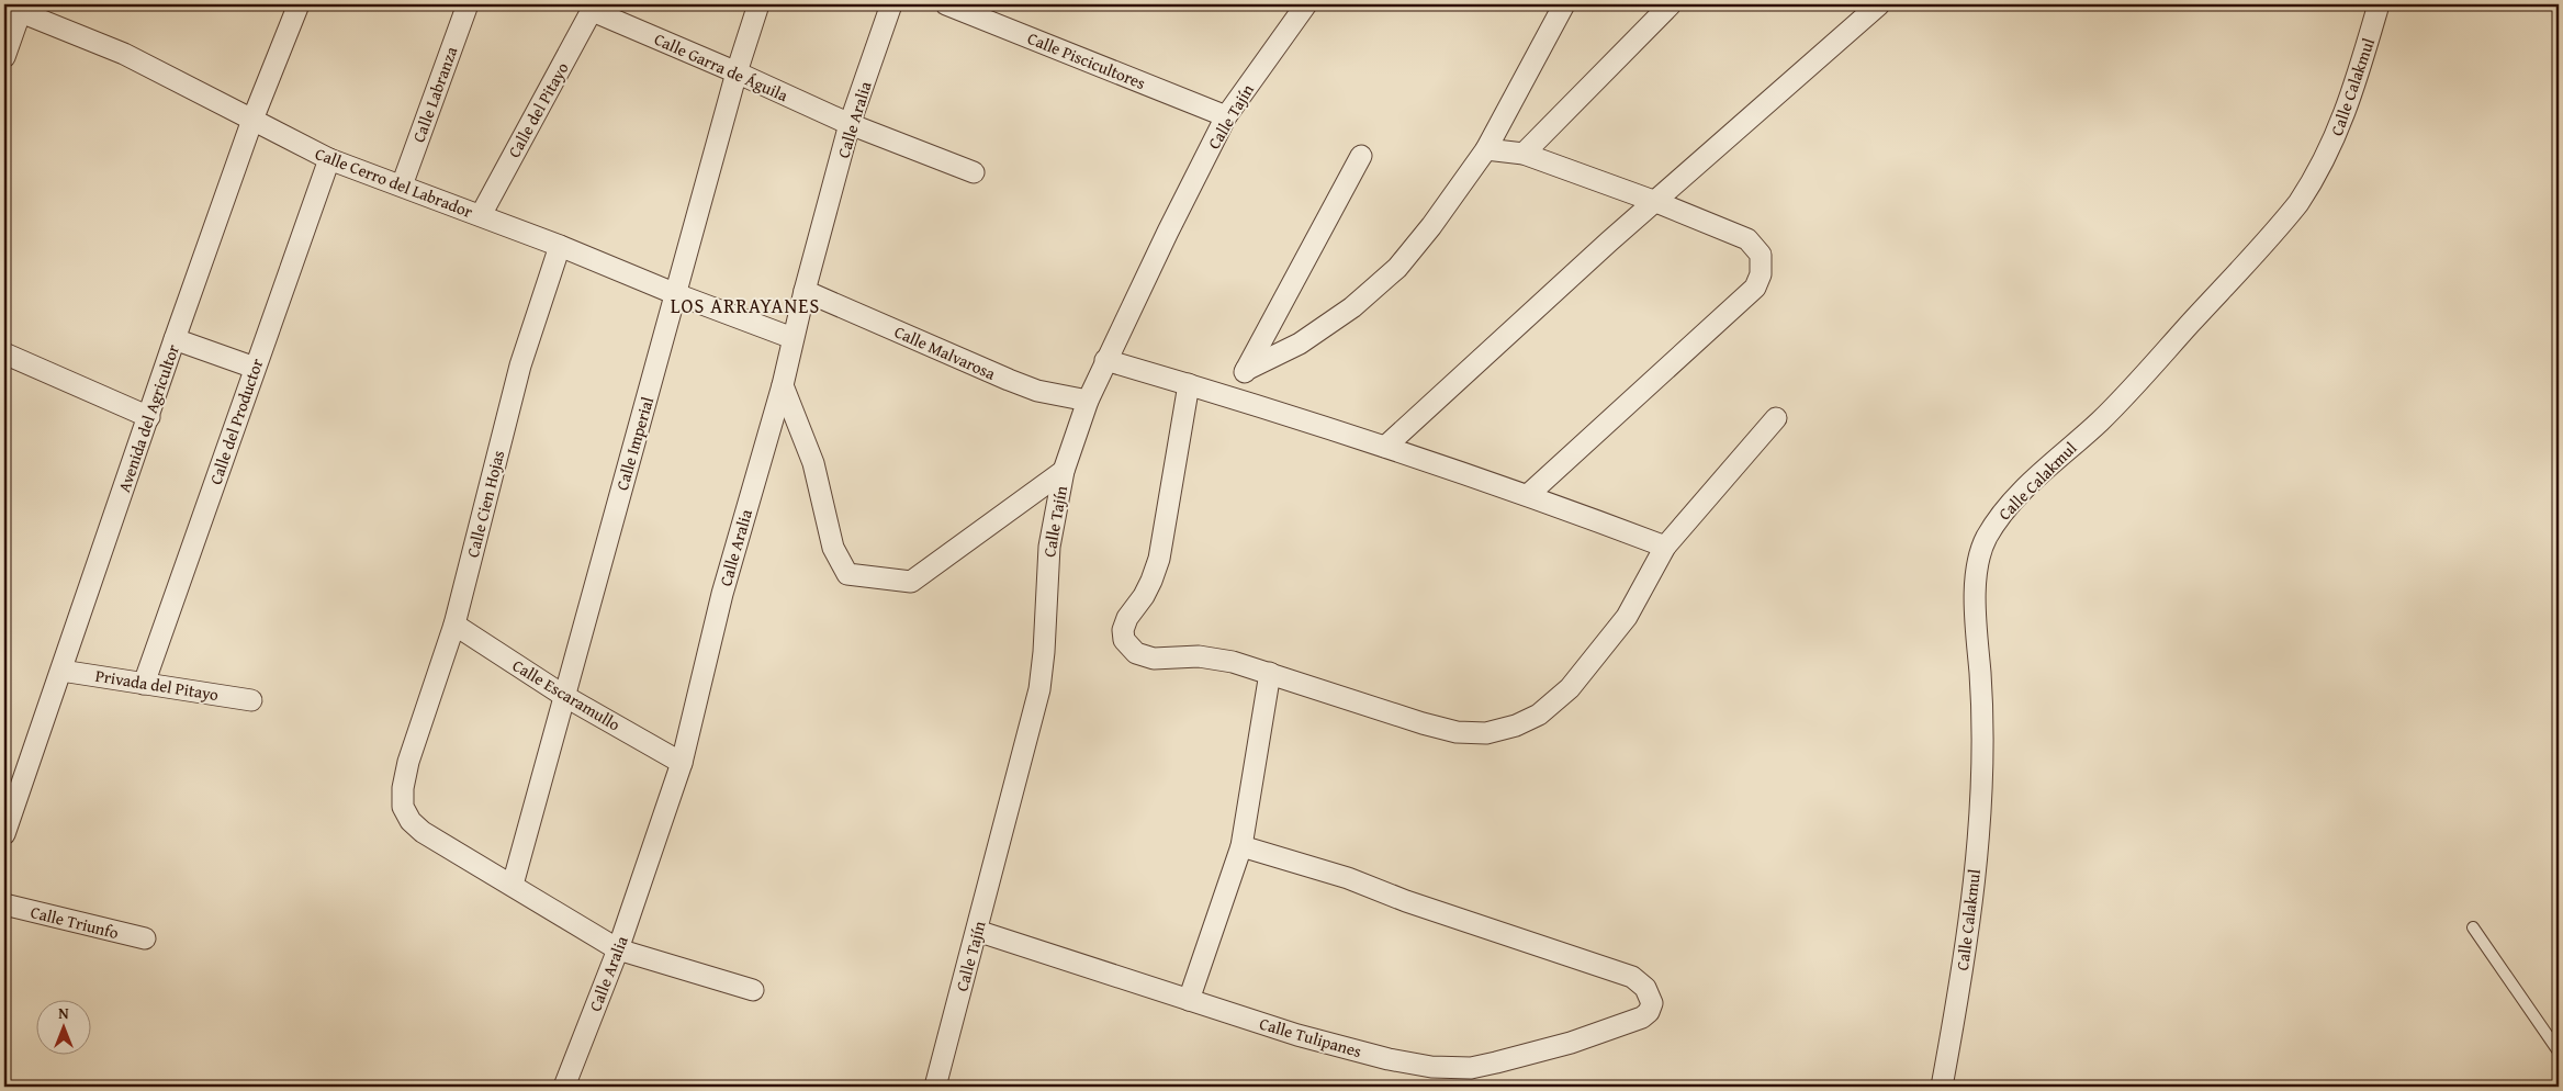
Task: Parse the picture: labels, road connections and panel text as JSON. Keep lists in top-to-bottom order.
{
  "streets": {
    "street": [
      "Calle Piscicultores",
      "Calle Garra de Águila",
      "Calle Calakmul",
      "Calle Labranza",
      "Calle del Pitayo",
      "Calle Tajín",
      "Calle Aralia",
      "Calle Cerro del Labrador",
      "Calle Malvarosa",
      "Avenida del Agricultor",
      "Calle del Productor",
      "Calle Imperial",
      "Calle Cien Hojas",
      "Privada del Pitayo",
      "Calle Escaramullo",
      "Calle Triunfo",
      "Calle Tulipanes"
    ]
  },
  "crossings": [
    ["Calle Piscicultores", "Calle Tajín"],
    ["Calle Garra de Águila", "Calle del Pitayo"],
    ["Calle Garra de Águila", "Calle Aralia"],
    ["Calle Garra de Águila", "Calle Imperial"],
    ["Calle Labranza", "Calle Cerro del Labrador"],
    ["Calle del Pitayo", "Calle Cerro del Labrador"],
    ["Calle Tajín", "Calle Malvarosa"],
    ["Calle Tajín", "Calle Tulipanes"],
    ["Calle Aralia", "Calle Cerro del Labrador"],
    ["Calle Aralia", "Calle Malvarosa"],
    ["Calle Aralia", "Calle Cien Hojas"],
    ["Calle Aralia", "Calle Escaramullo"],
    ["Calle Cerro del Labrador", "Avenida del Agricultor"],
    ["Calle Cerro del Labrador", "Calle del Productor"],
    ["Calle Cerro del Labrador", "Calle Imperial"],
    ["Calle Cerro del Labrador", "Calle Cien Hojas"],
    ["Avenida del Agricultor", "Privada del Pitayo"],
    ["Calle del Productor", "Privada del Pitayo"],
    ["Calle Imperial", "Calle Cien Hojas"],
    ["Calle Imperial", "Calle Escaramullo"],
    ["Calle Cien Hojas", "Calle Escaramullo"]
  ],
  "districts": ["LOS ARRAYANES"],
  "north": "top"
}
